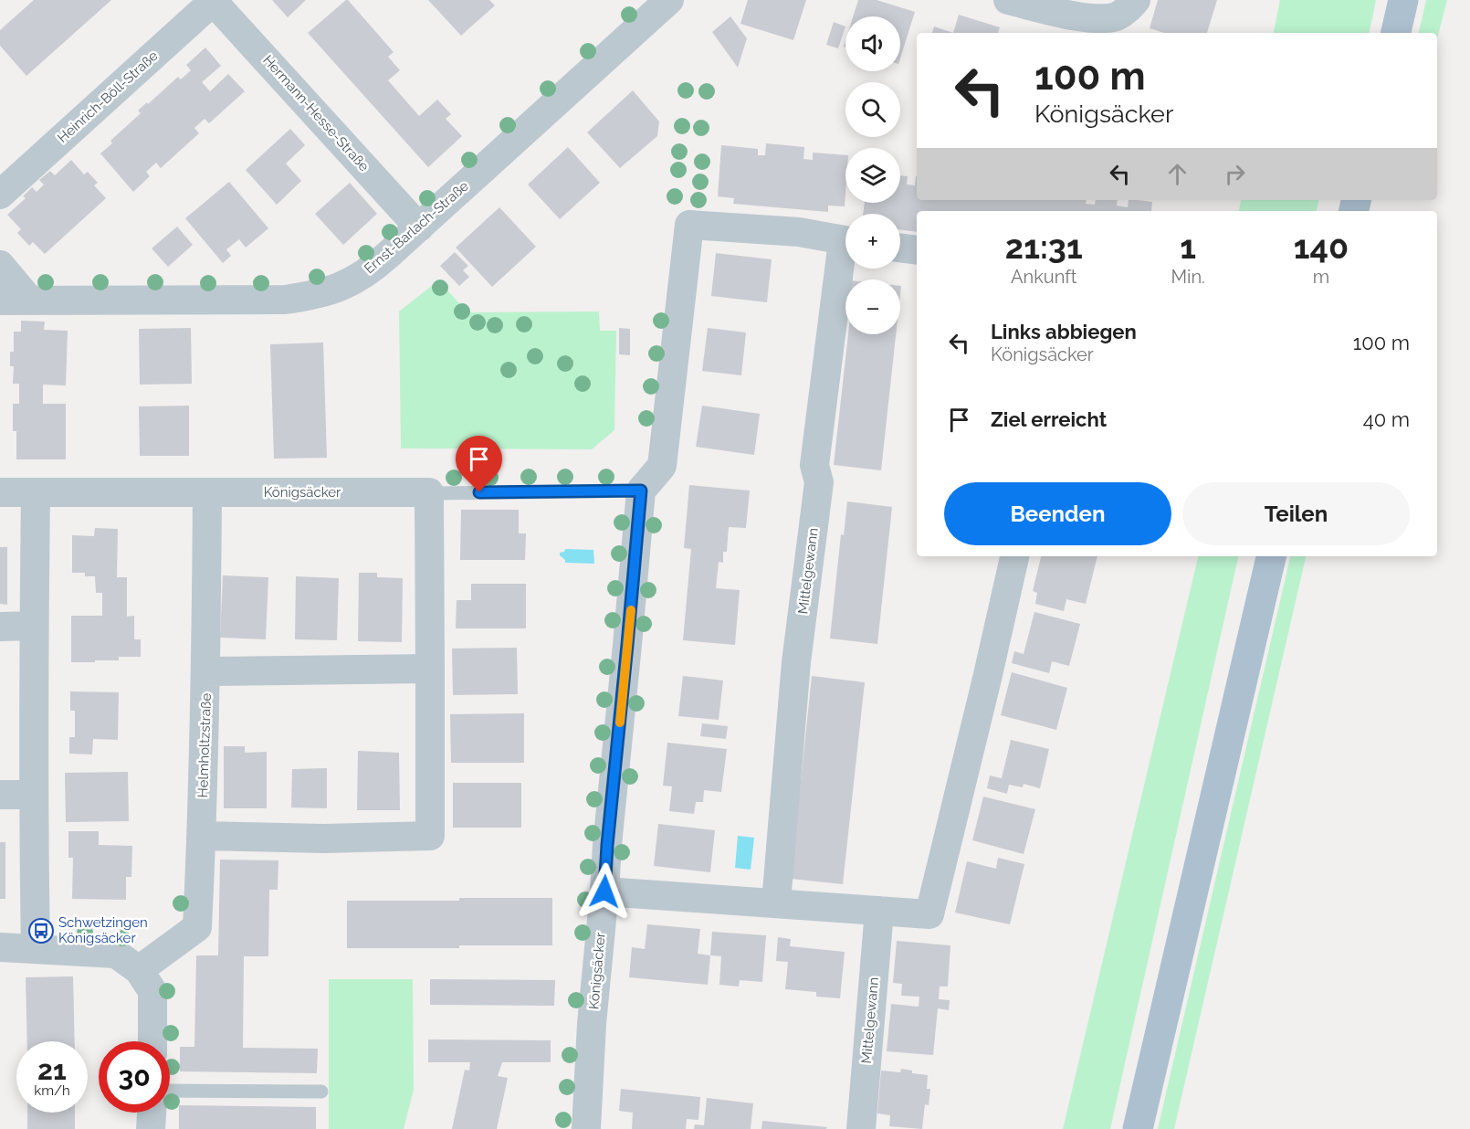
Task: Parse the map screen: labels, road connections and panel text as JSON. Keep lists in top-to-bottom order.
{
  "streets": {
    "street": [
      "Heinrich-Böll-Straße",
      "Hermann-Hesse-Straße",
      "Ernst-Barlach-Straße",
      "Königsäcker",
      "Mittelgewann",
      "Helmholtzstraße"
    ]
  },
  "crossings": [
    ["Heinrich-Böll-Straße", "Hermann-Hesse-Straße"],
    ["Hermann-Hesse-Straße", "Ernst-Barlach-Straße"],
    ["Königsäcker", "Mittelgewann"],
    ["Königsäcker", "Helmholtzstraße"]
  ],
  "places": {
    "bus stop": ["Schwetzingen Königsäcker"]
  },
  "page": {
    "map_buttons": ["+", "−"],
    "turn": ["100 m", "Königsäcker"],
    "eta": [
      "21:31",
      "Ankunft",
      "1",
      "Min.",
      "140",
      "m"
    ],
    "list": [
      {
        "name": "Links abbiegen",
        "note": "Königsäcker",
        "value": "100 m"
      },
      {
        "name": "Ziel erreicht",
        "value": "40 m"
      }
    ],
    "buttons": ["Beenden", "Teilen"],
    "speed": "21 km/h",
    "limit": "30"
  }
}
